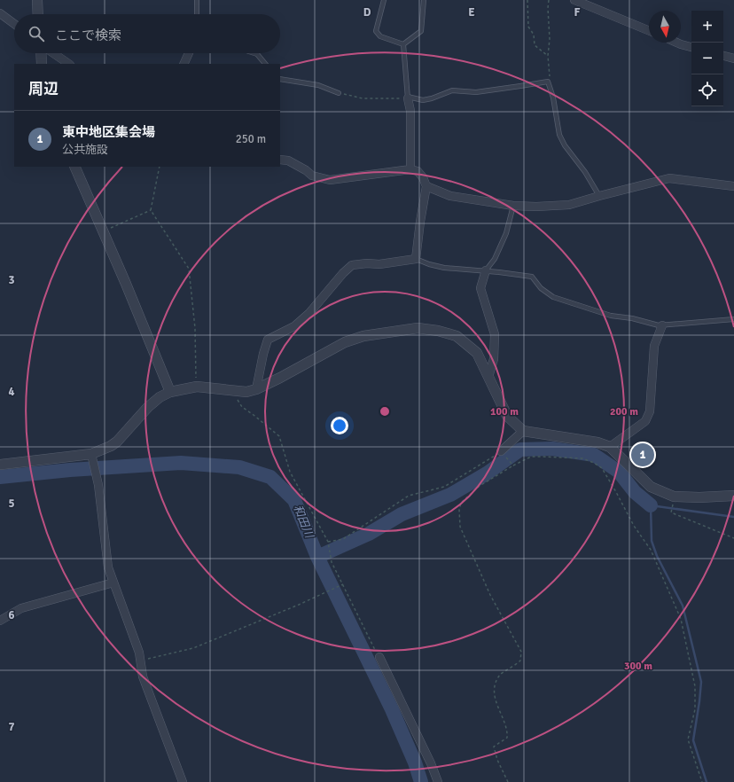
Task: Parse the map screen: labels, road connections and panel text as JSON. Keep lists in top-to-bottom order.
{
  "water": ["和田川"],
  "north": "bottom",
  "page": {
    "map_buttons": ["+", "−"],
    "search": "ここで検索",
    "heading": "周辺",
    "list": [
      {
        "mark": "1",
        "name": "東中地区集会場",
        "note": "公共施設",
        "value": "250 m"
      }
    ],
    "pins": "1"
  },
  "grid": {
    "columns": ["D", "E", "F"],
    "rows": [
      "3",
      "4",
      "5",
      "6",
      "7"
    ]
  },
  "rings": ["100 m", "200 m", "300 m"]
}
